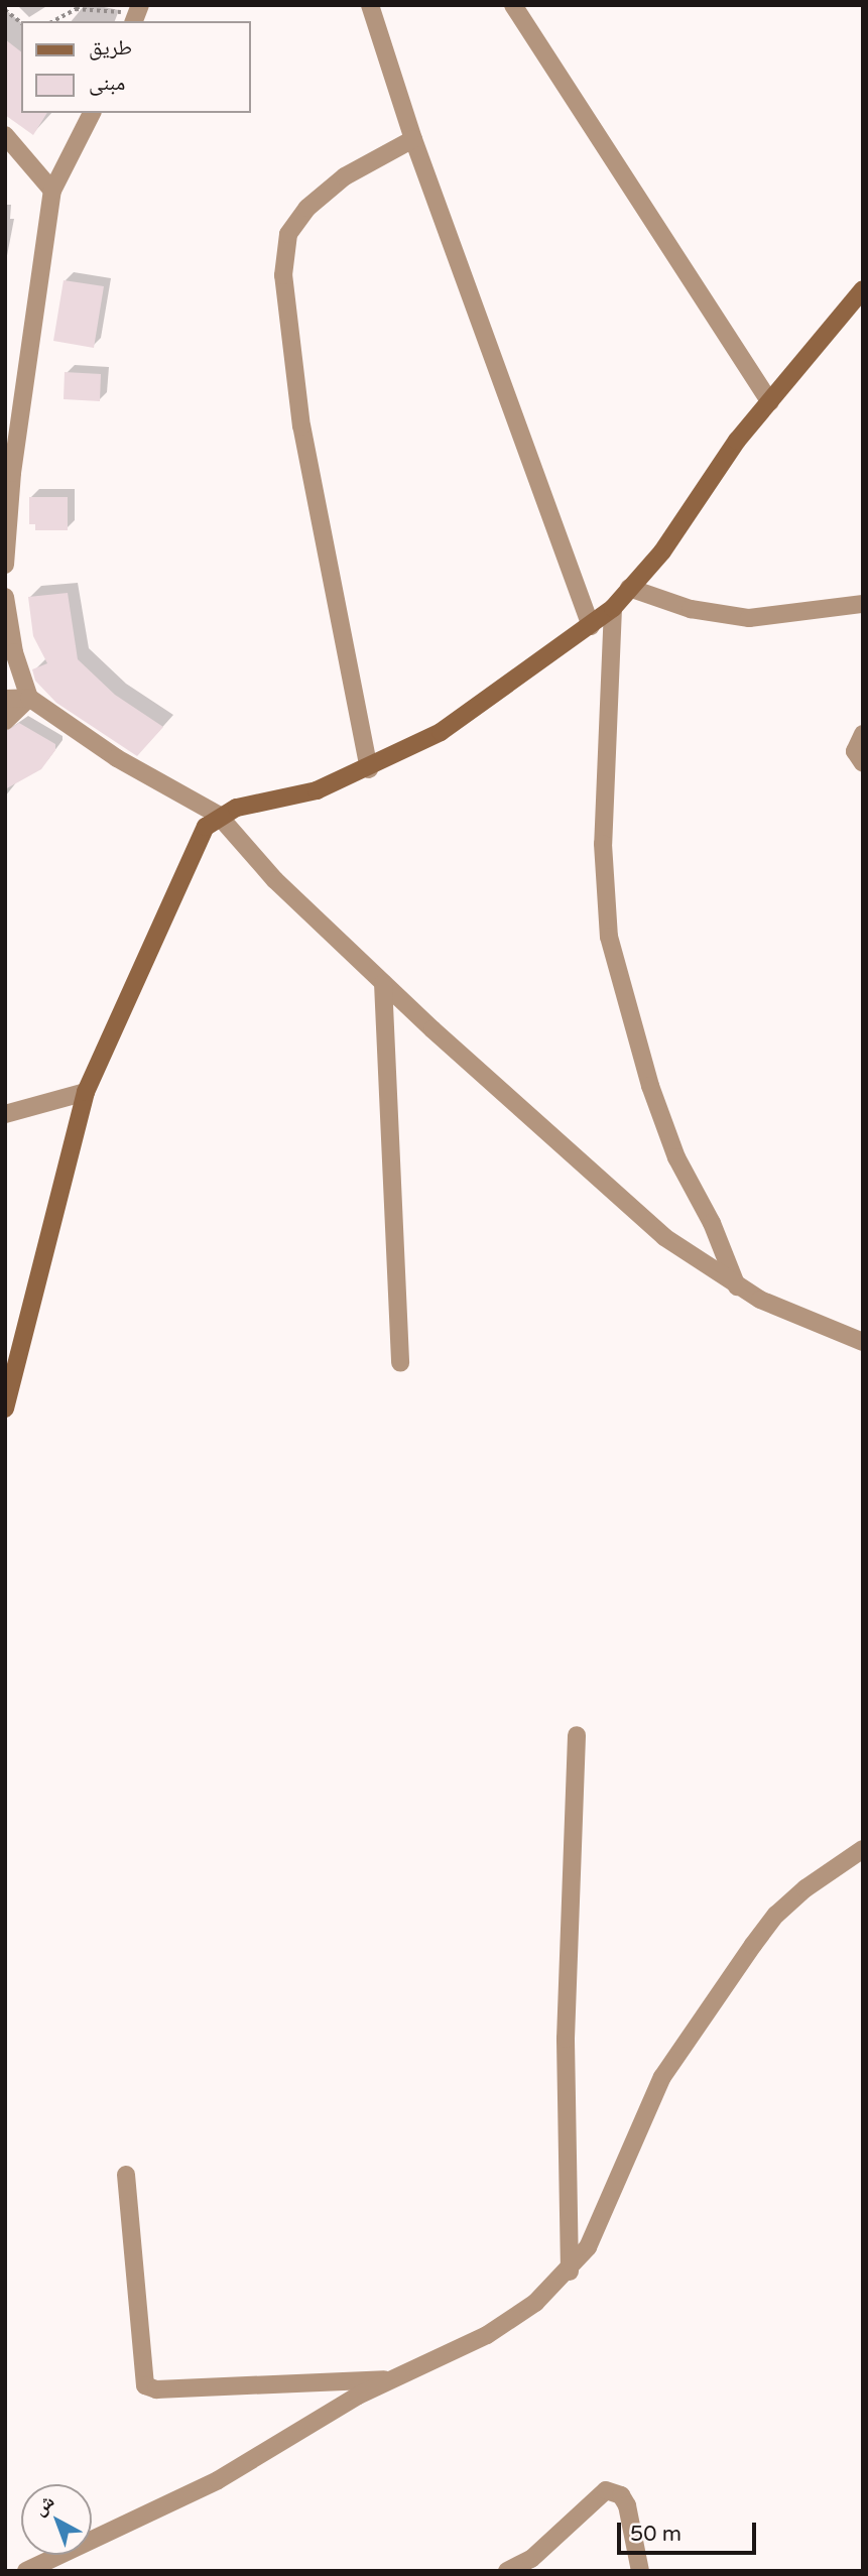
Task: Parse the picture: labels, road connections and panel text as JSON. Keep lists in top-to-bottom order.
{
  "legend": ["طريق", "مبنى"],
  "scale_bar": "50 m",
  "north": "top left"
}
